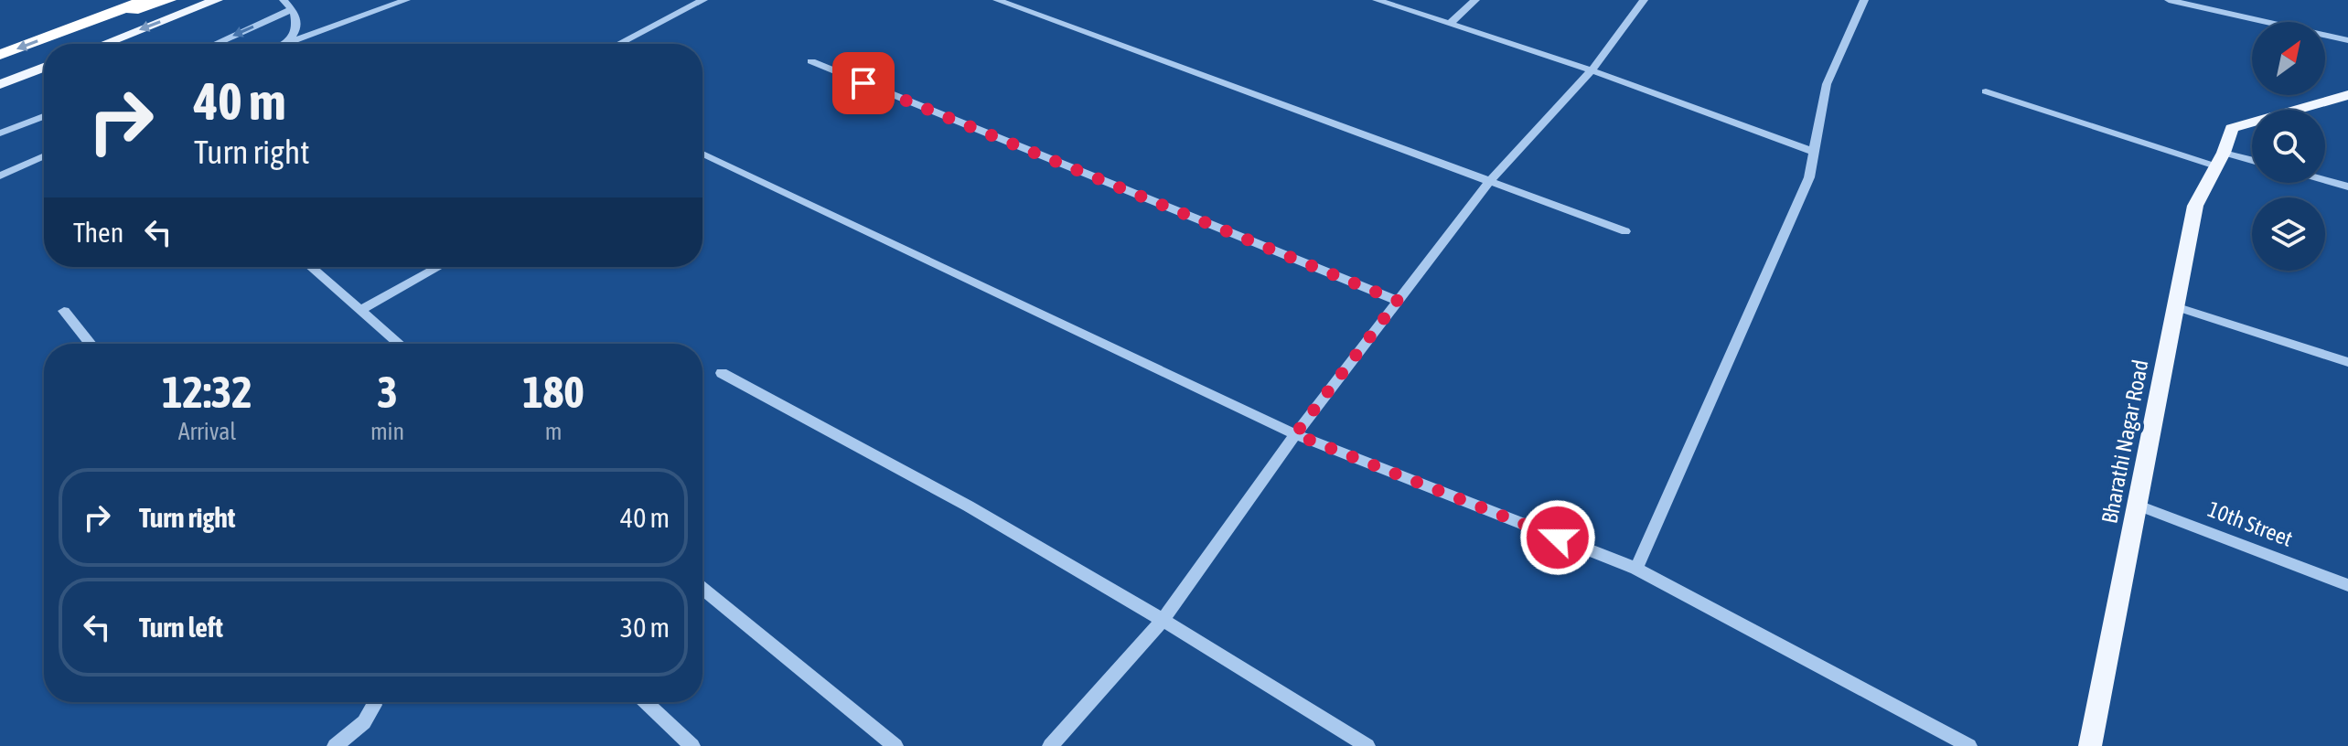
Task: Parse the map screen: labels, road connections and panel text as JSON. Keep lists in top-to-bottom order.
{
  "streets": {
    "main road": ["Bharathi Nagar Road"],
    "street": ["10th Street"]
  },
  "crossings": [
    ["Bharathi Nagar Road", "10th Street"]
  ],
  "north": "top right",
  "page": {
    "turn": ["40 m", "Turn right"],
    "then": "Then",
    "eta": [
      "12:32",
      "Arrival",
      "3",
      "min",
      "180",
      "m"
    ],
    "list": [
      {
        "name": "Turn right",
        "value": "40 m"
      },
      {
        "name": "Turn left",
        "value": "30 m"
      }
    ]
  }
}
